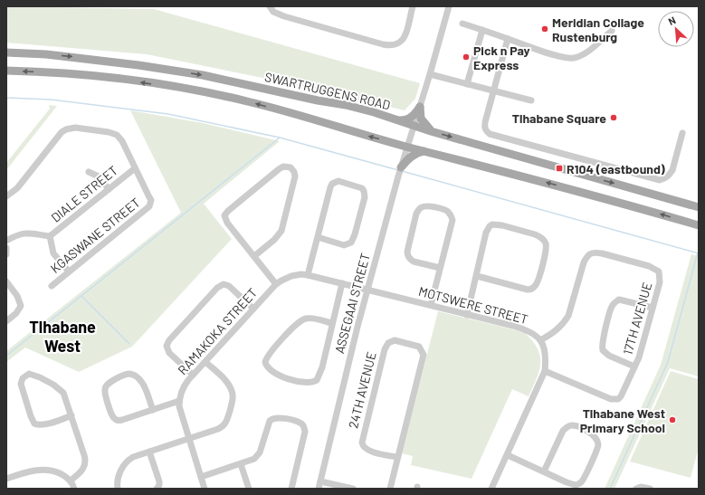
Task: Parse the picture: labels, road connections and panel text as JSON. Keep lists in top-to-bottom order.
{
  "streets": {
    "main road": ["SWARTRUGGENS ROAD"],
    "street": [
      "DIALE STREET",
      "KGASWANE STREET",
      "ASSEGAAI STREET",
      "MOTSWERE STREET",
      "17TH AVENUE",
      "RAMAKOKA STREET",
      "24TH AVENUE"
    ]
  },
  "crossings": [
    ["SWARTRUGGENS ROAD", "ASSEGAAI STREET"],
    ["DIALE STREET", "KGASWANE STREET"],
    ["ASSEGAAI STREET", "MOTSWERE STREET"],
    ["ASSEGAAI STREET", "RAMAKOKA STREET"],
    ["MOTSWERE STREET", "17TH AVENUE"],
    ["MOTSWERE STREET", "RAMAKOKA STREET"]
  ],
  "districts": ["Tlhabane West"],
  "places": {
    "other": [
      "Meridian Collage Rustenburg",
      "Pick n Pay Express",
      "Tlhabane Square",
      "Tlhabane West Primary School"
    ],
    "transit": ["R104 (eastbound)"]
  },
  "north": "top left"
}
